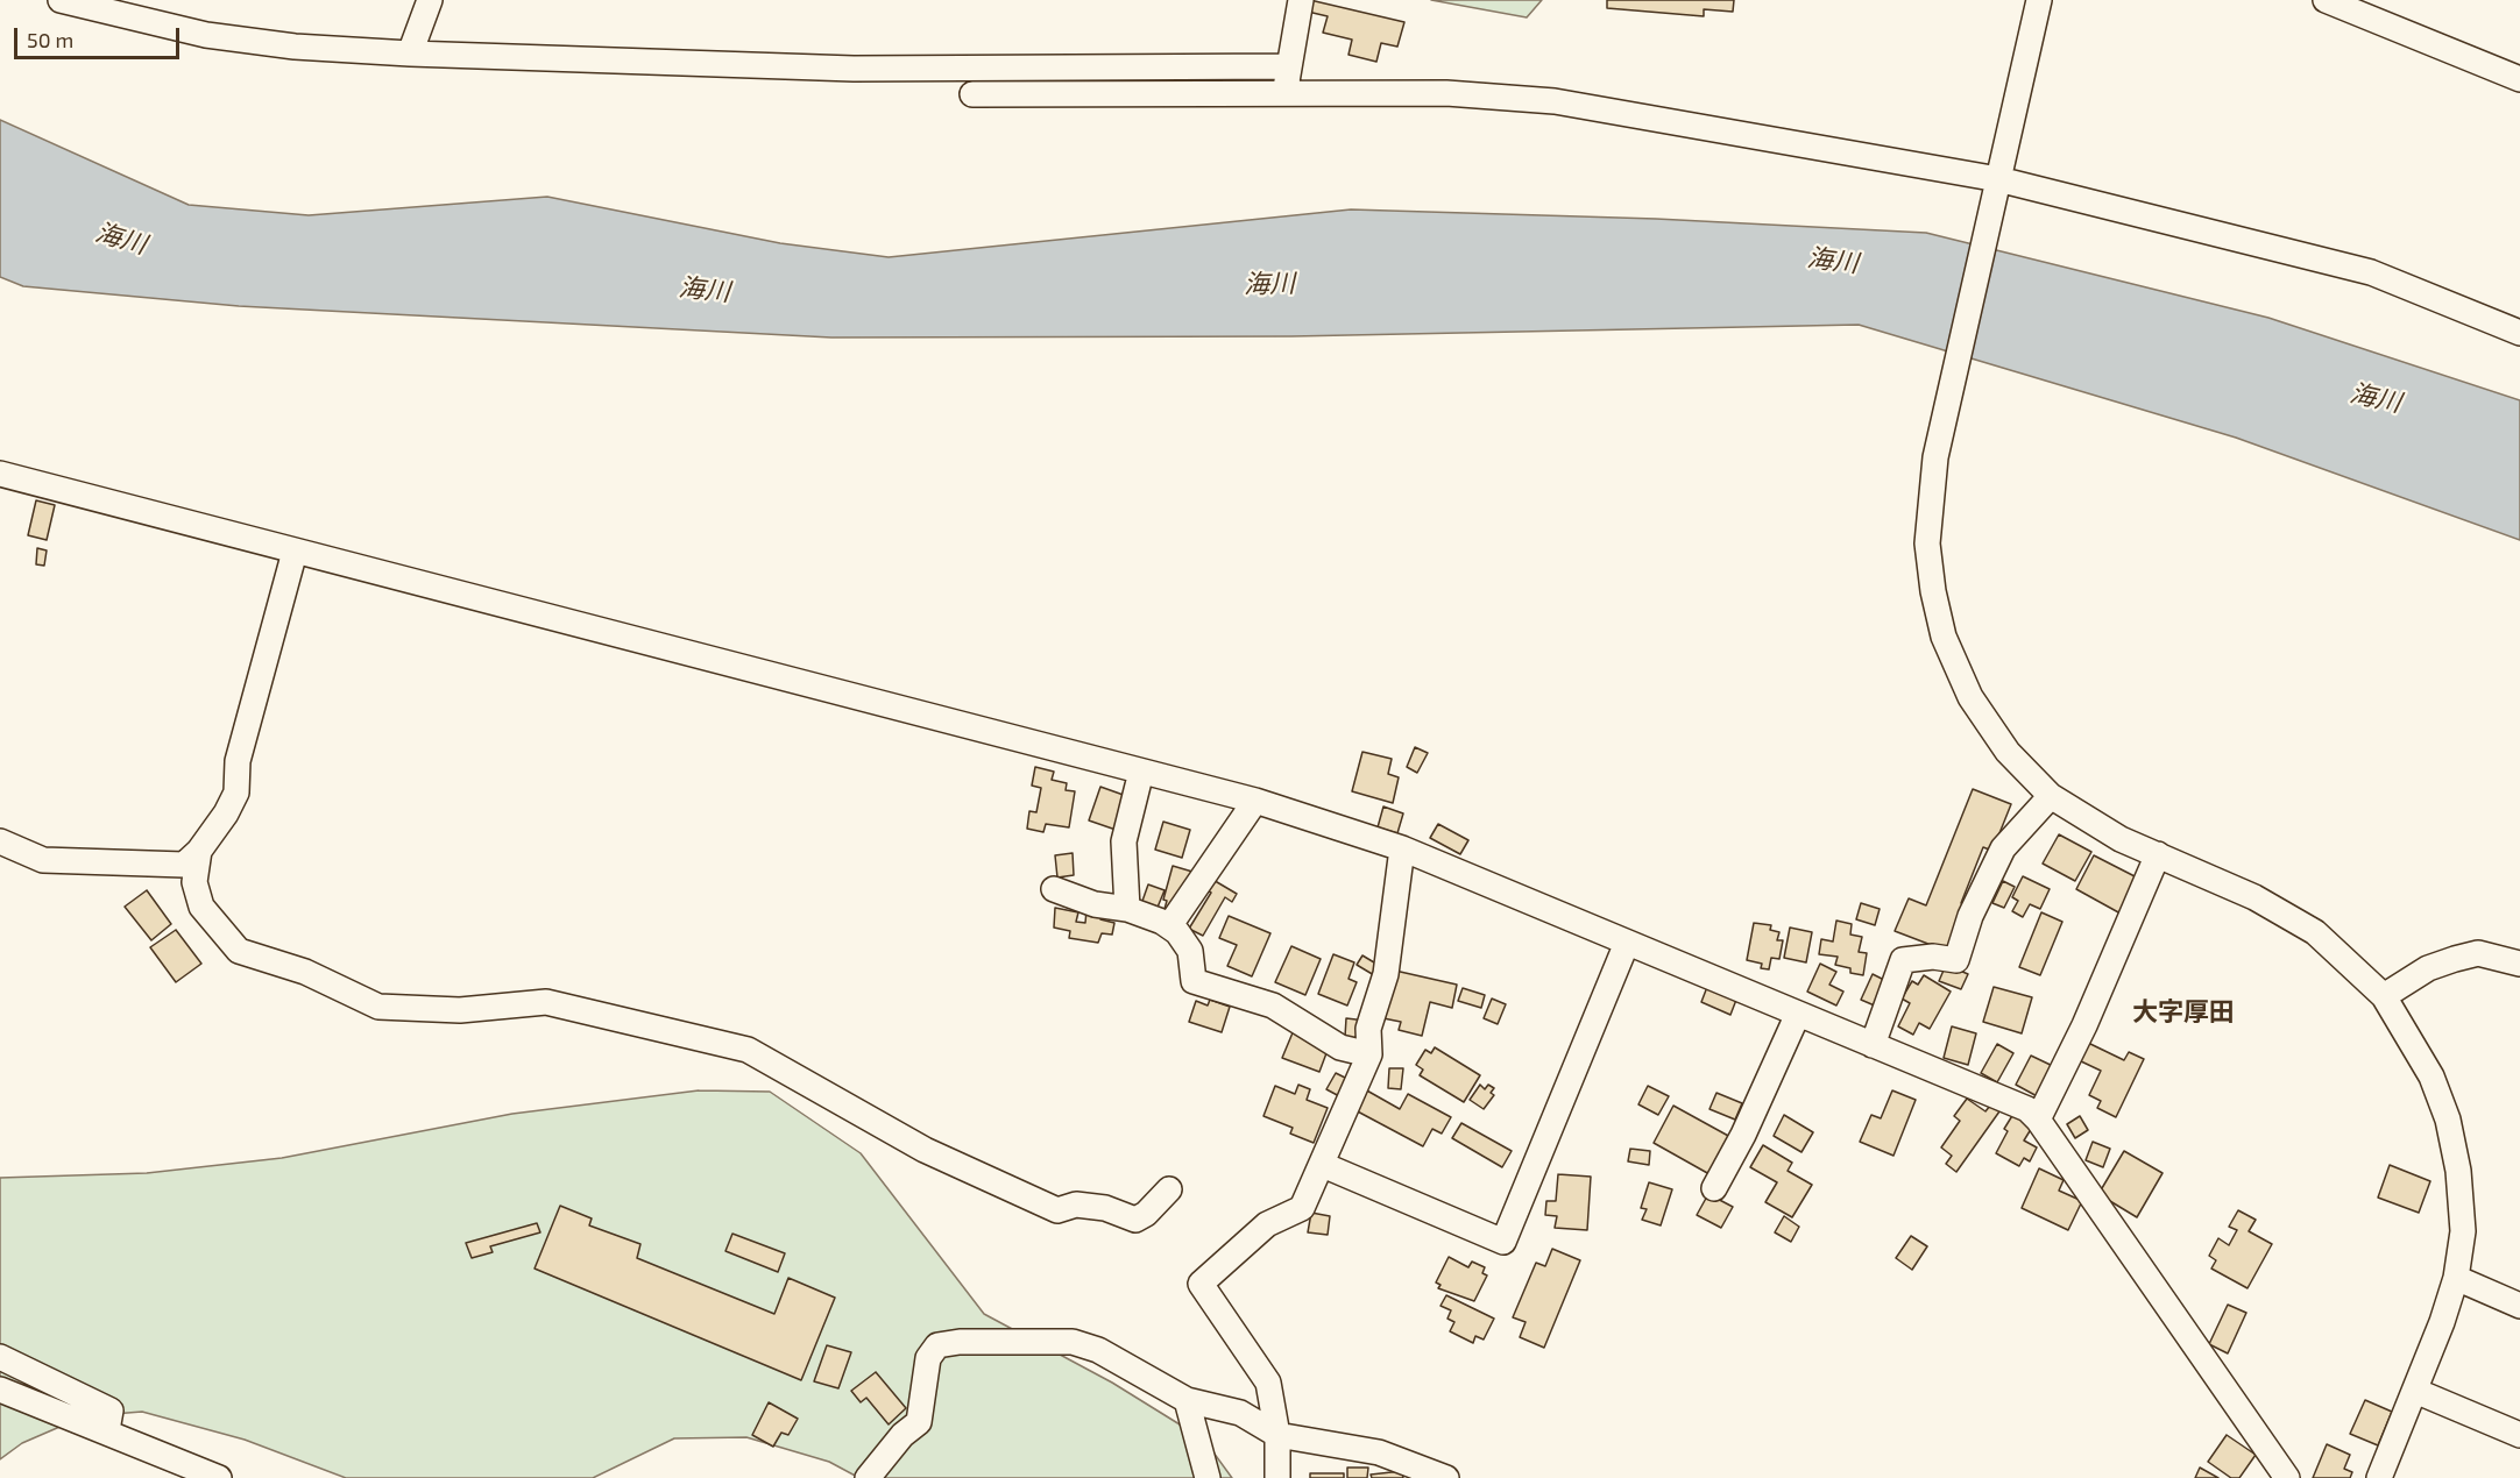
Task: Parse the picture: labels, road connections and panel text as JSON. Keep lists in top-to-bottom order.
{
  "districts": ["大字厚田"],
  "water": ["海川"],
  "scale_bar": "50 m"
}
